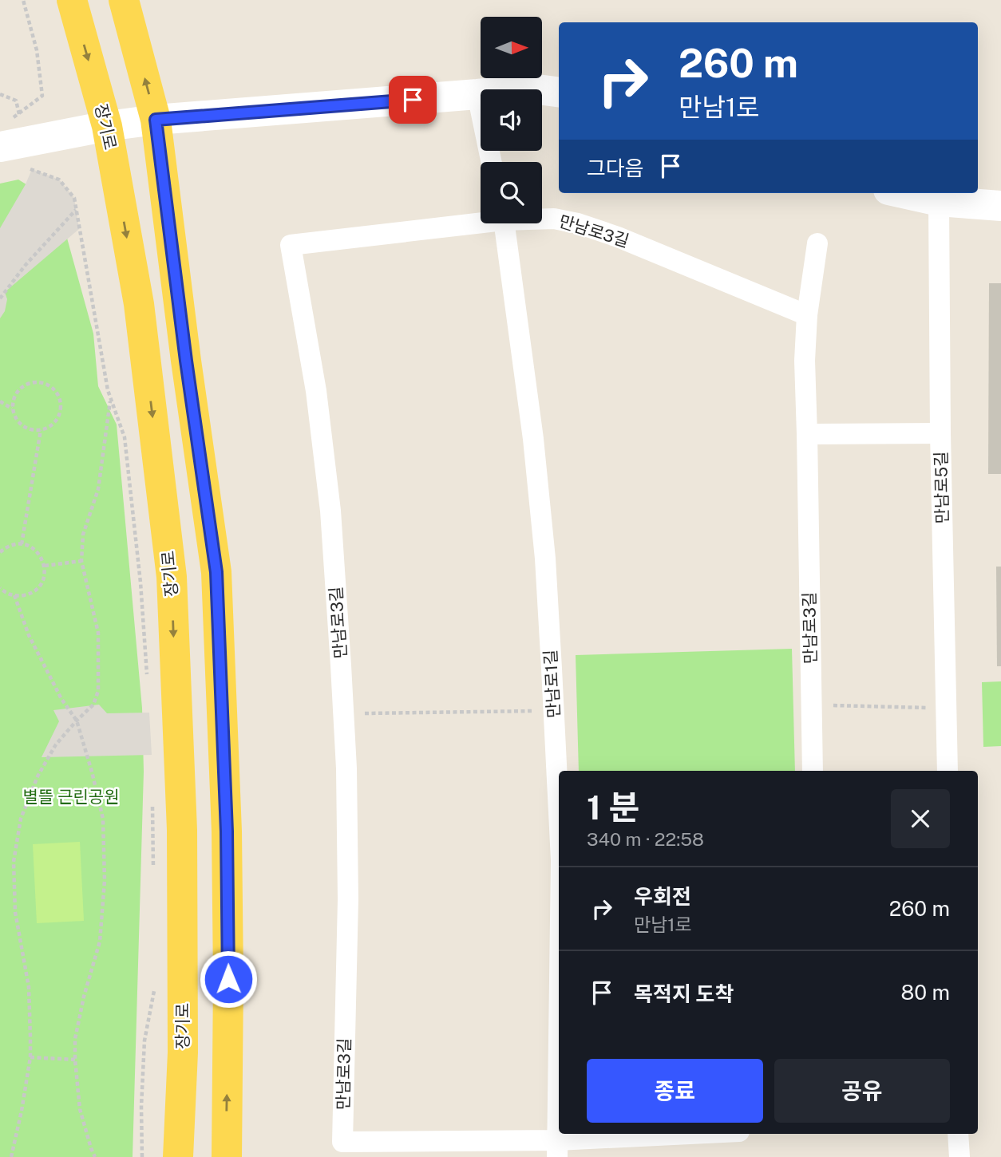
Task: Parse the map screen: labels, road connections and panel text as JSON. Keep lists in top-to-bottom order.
{
  "streets": {
    "main road": ["장기로"],
    "street": ["만남로3길", "만남로5길", "만남로1길"]
  },
  "crossings": [
    ["만남로3길", "만남로1길"]
  ],
  "parks": ["별뜰 근린공원"],
  "north": "right",
  "page": {
    "turn": ["260 m", "만남1로"],
    "then": "그다음",
    "heading": ["1 분", "340 m · 22:58"],
    "list": [
      {
        "name": "우회전",
        "note": "만남1로",
        "value": "260 m"
      },
      {
        "name": "목적지 도착",
        "value": "80 m"
      }
    ],
    "buttons": ["종료", "공유"]
  }
}
